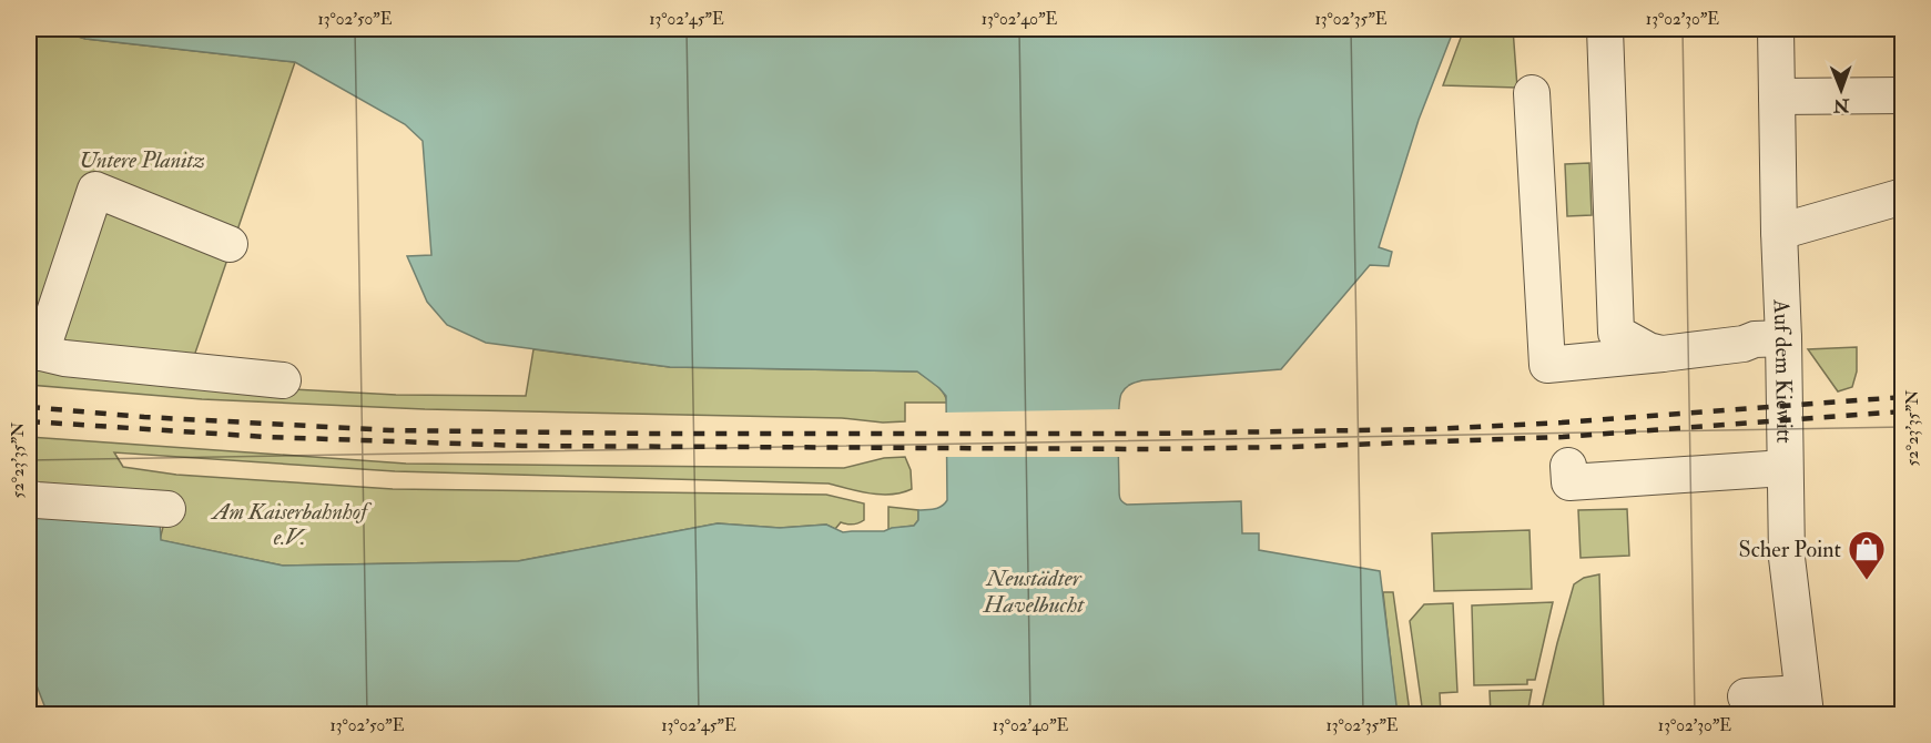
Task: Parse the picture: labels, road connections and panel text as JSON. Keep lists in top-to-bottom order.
{
  "streets": {
    "street": ["Auf dem Kiewitt"]
  },
  "water": ["Neustädter Havelbucht"],
  "parks": ["Untere Planitz", "Am Kaiserbahnhof e.V."],
  "places": {
    "shop": ["Scher Point"]
  },
  "north": "bottom",
  "coordinates": [
    "13°02'50\"E",
    "13°02'45\"E",
    "13°02'40\"E",
    "13°02'35\"E",
    "13°02'30\"E",
    "52°23'35\"N"
  ]
}
